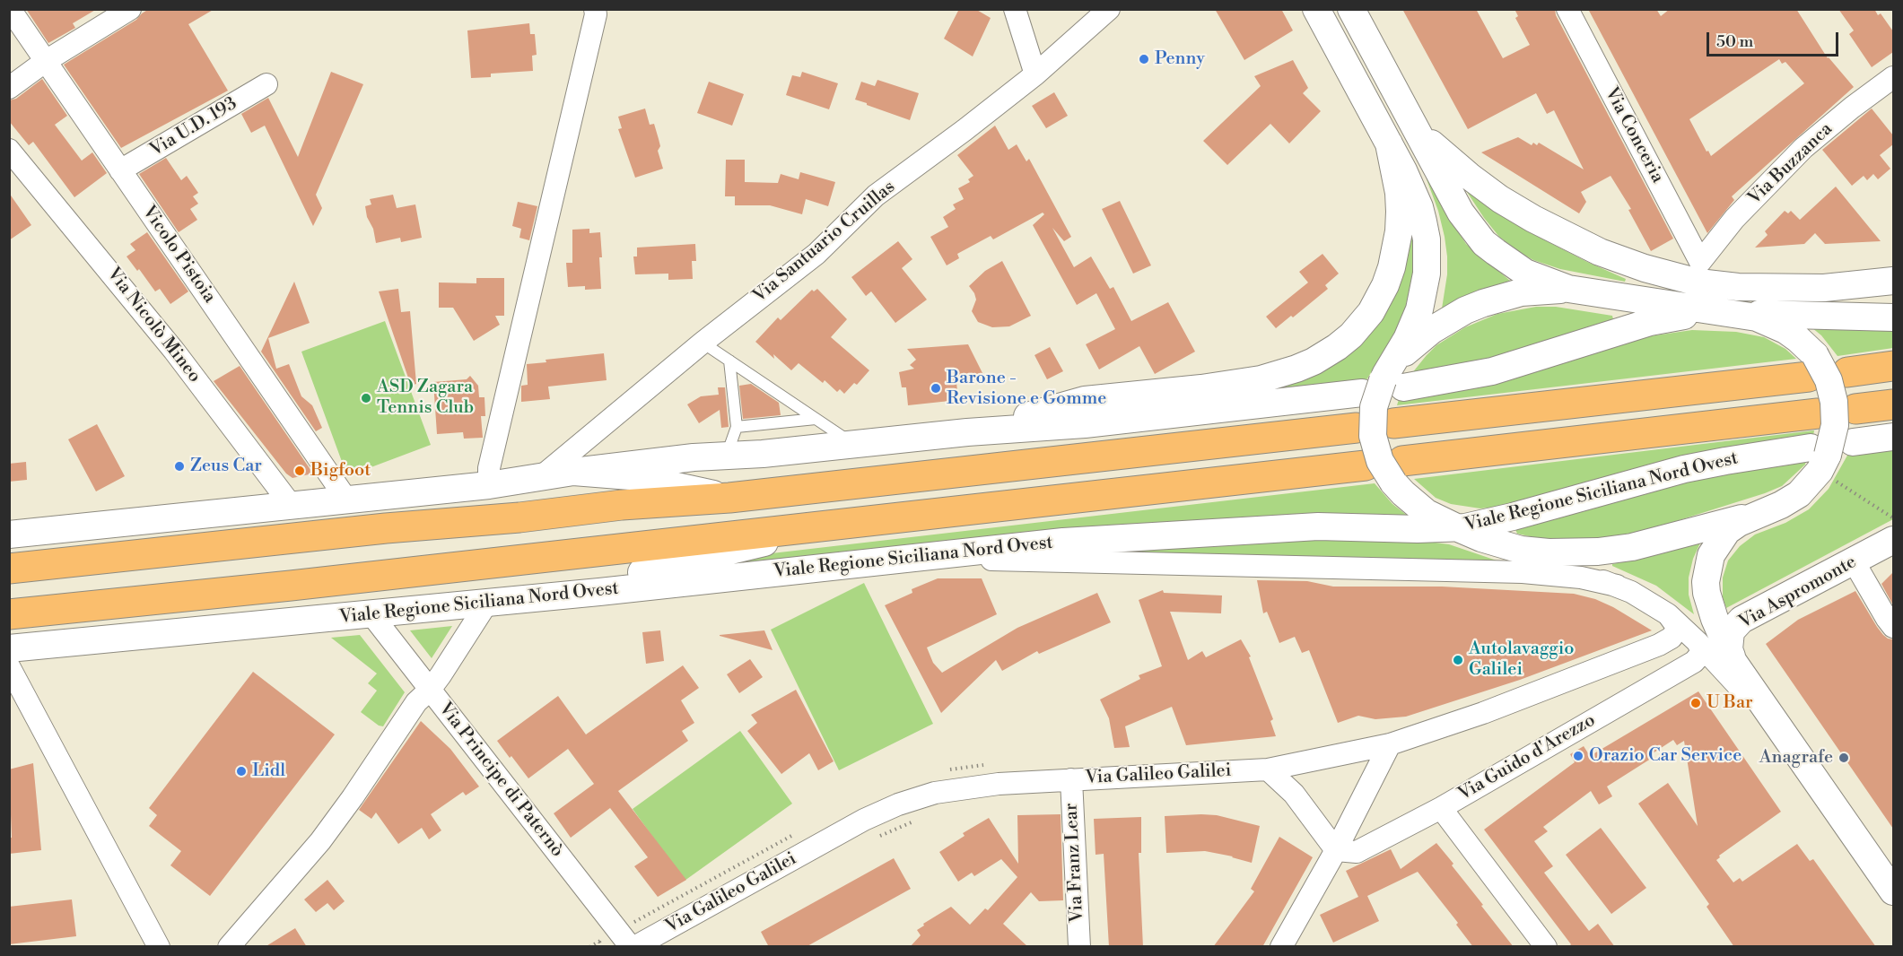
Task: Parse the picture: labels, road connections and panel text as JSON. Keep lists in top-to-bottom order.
{
  "streets": {
    "main road": ["Viale Regione Siciliana Nord Ovest"],
    "street": [
      "Via U.D. 193",
      "Via Conceria",
      "Via Buzzanca",
      "Via Santuario Cruillas",
      "Vicolo Pistoia",
      "Via Nicolò Mineo",
      "Via Aspromonte",
      "Via Guido d'Arezzo",
      "Via Galileo Galilei",
      "Via Principe di Paternò",
      "Via Franz Lear"
    ]
  },
  "crossings": [
    ["Via U.D. 193", "Vicolo Pistoia"],
    ["Via Conceria", "Via Buzzanca"],
    ["Viale Regione Siciliana Nord Ovest", "Via Principe di Paternò"],
    ["Via Galileo Galilei", "Via Principe di Paternò"],
    ["Via Galileo Galilei", "Via Franz Lear"]
  ],
  "places": [
    "Penny",
    "Barone - Revisione e Gomme",
    "ASD Zagara Tennis Club",
    "Zeus Car",
    "Bigfoot",
    "Autolavaggio Galilei",
    "U Bar",
    "Orazio Car Service",
    "Anagrafe",
    "Lidl"
  ],
  "scale_bar": "50 m"
}
